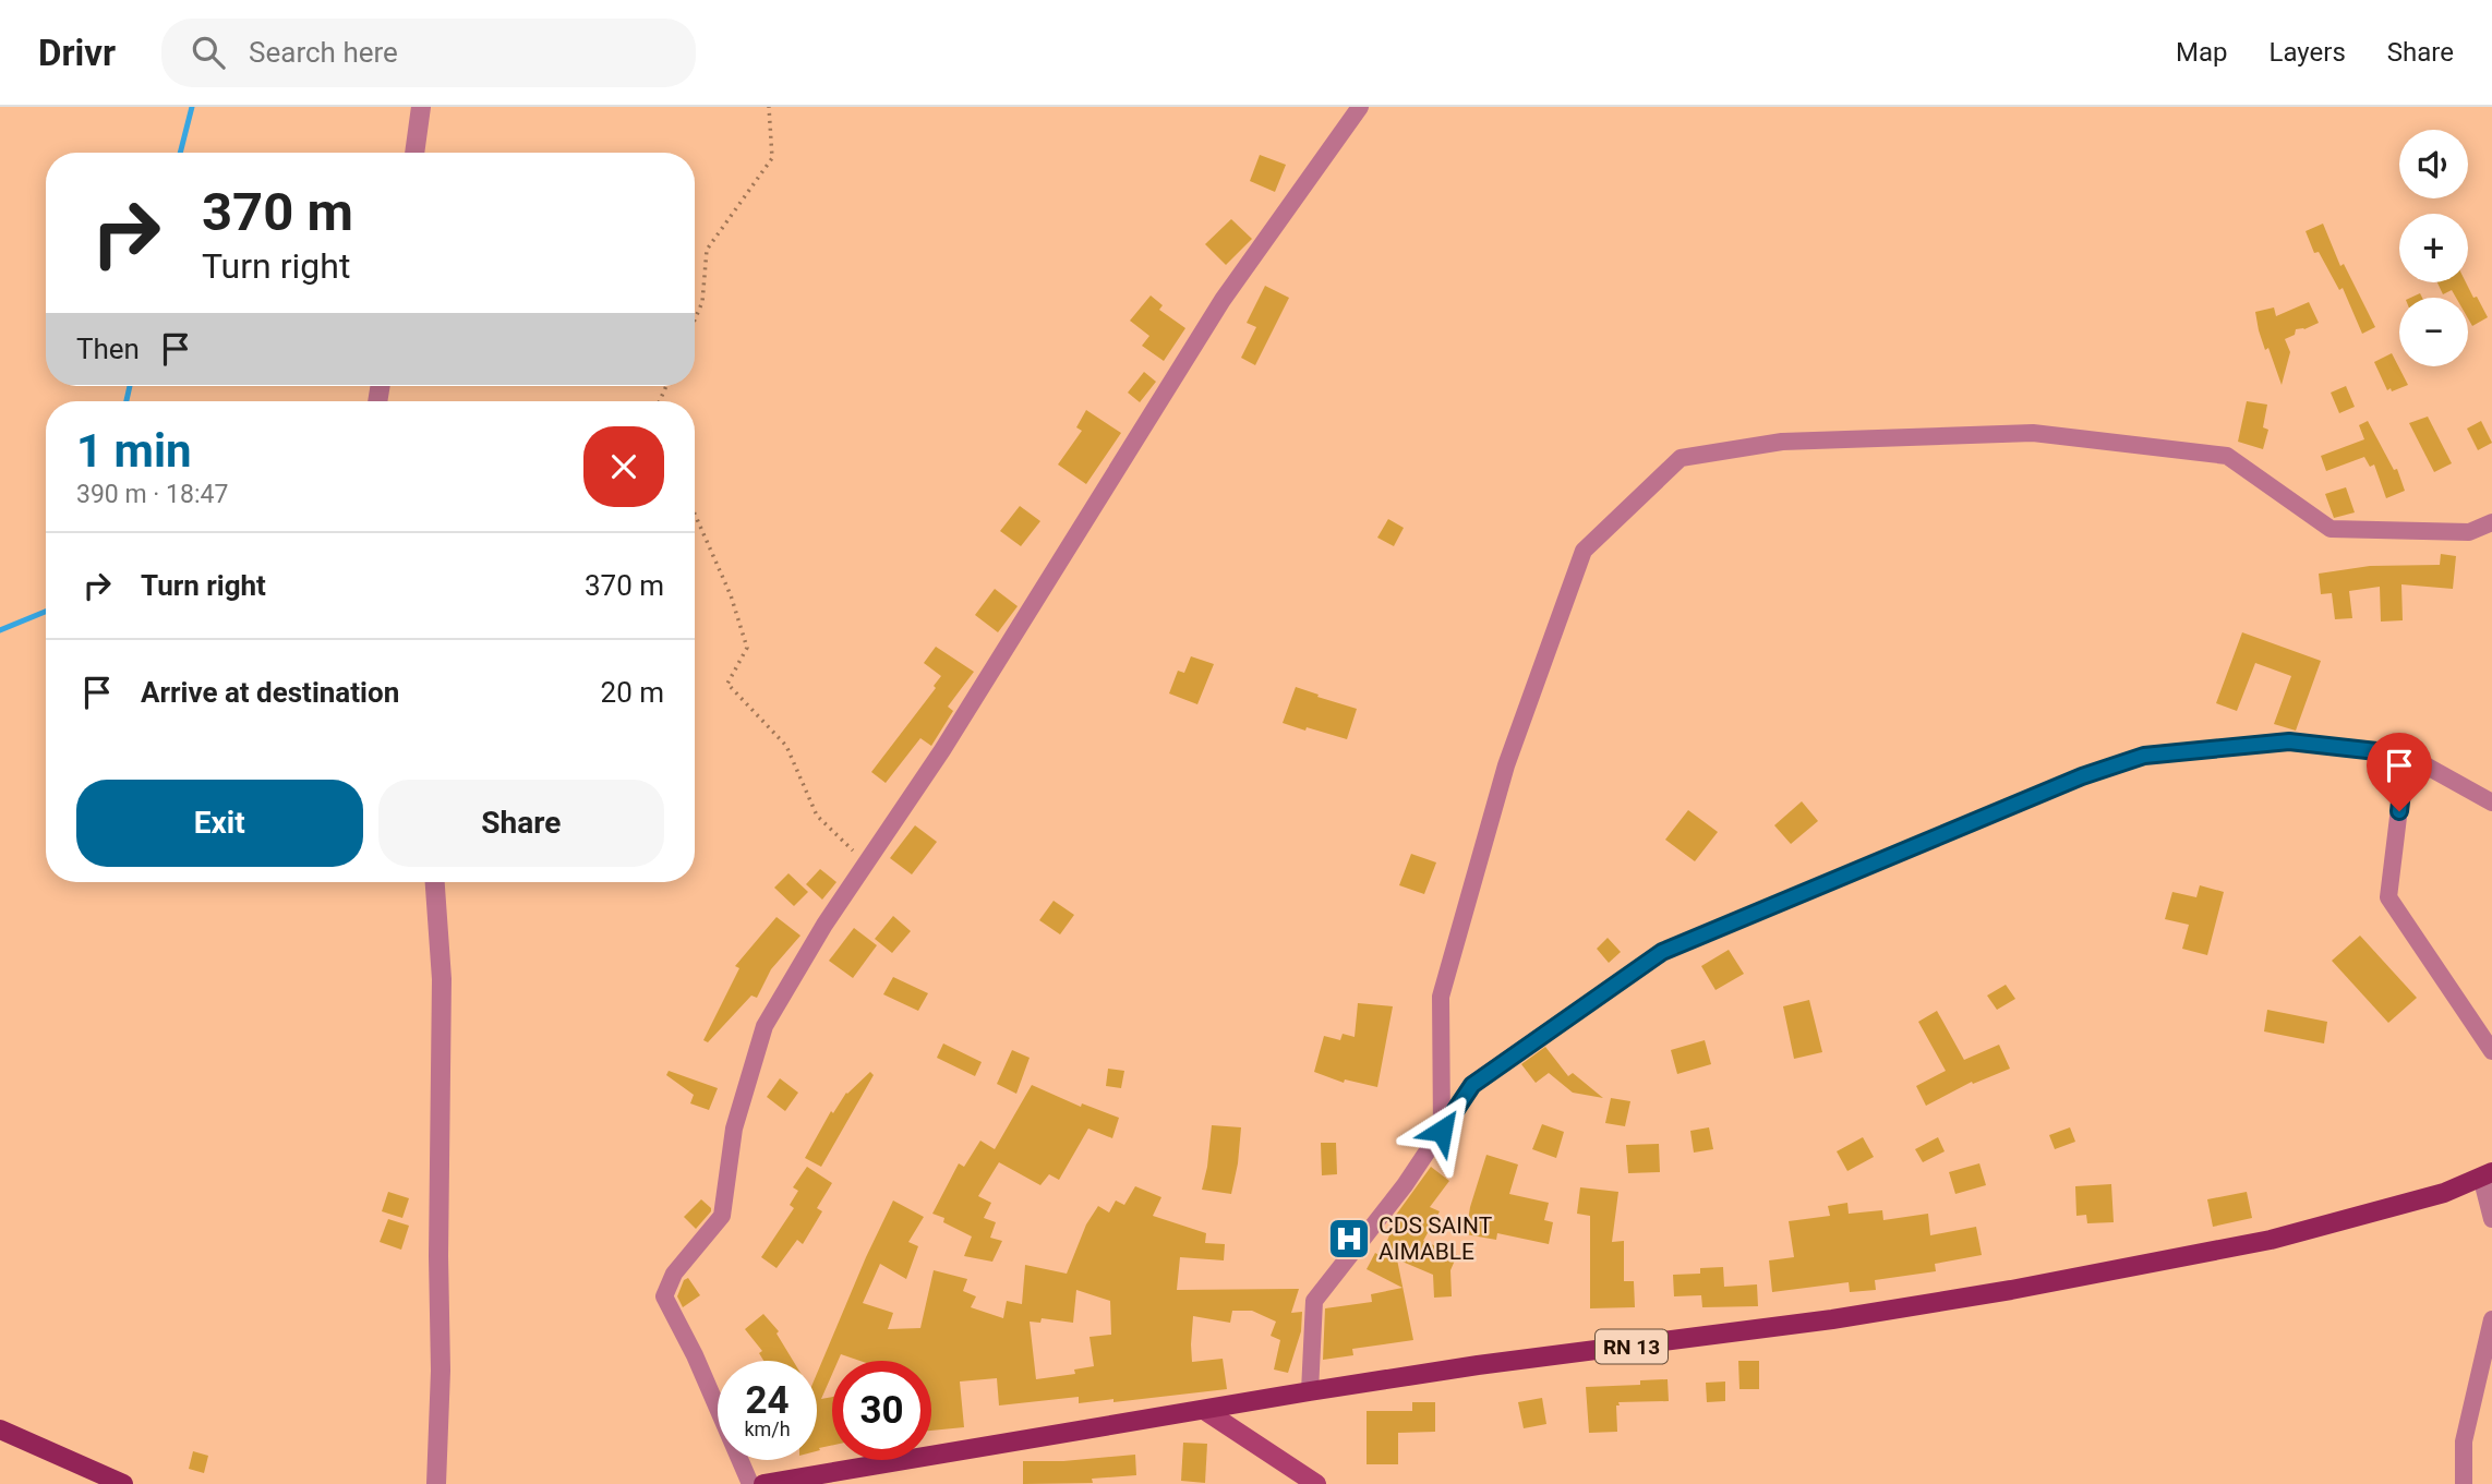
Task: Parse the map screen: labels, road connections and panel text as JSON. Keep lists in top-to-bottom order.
{
  "streets": {
    "main road": ["RN 13"]
  },
  "places": {
    "hospital": ["CDS SAINT AIMABLE"]
  },
  "page": {
    "header": "Drivr",
    "search": "Search here",
    "nav": ["Map", "Layers", "Share"],
    "map_buttons": ["+", "−"],
    "turn": ["370 m", "Turn right"],
    "then": "Then",
    "heading": ["1 min", "390 m · 18:47"],
    "list": [
      {
        "name": "Turn right",
        "value": "370 m"
      },
      {
        "name": "Arrive at destination",
        "value": "20 m"
      }
    ],
    "buttons": ["Exit", "Share"],
    "speed": "24 km/h",
    "limit": "30"
  }
}
